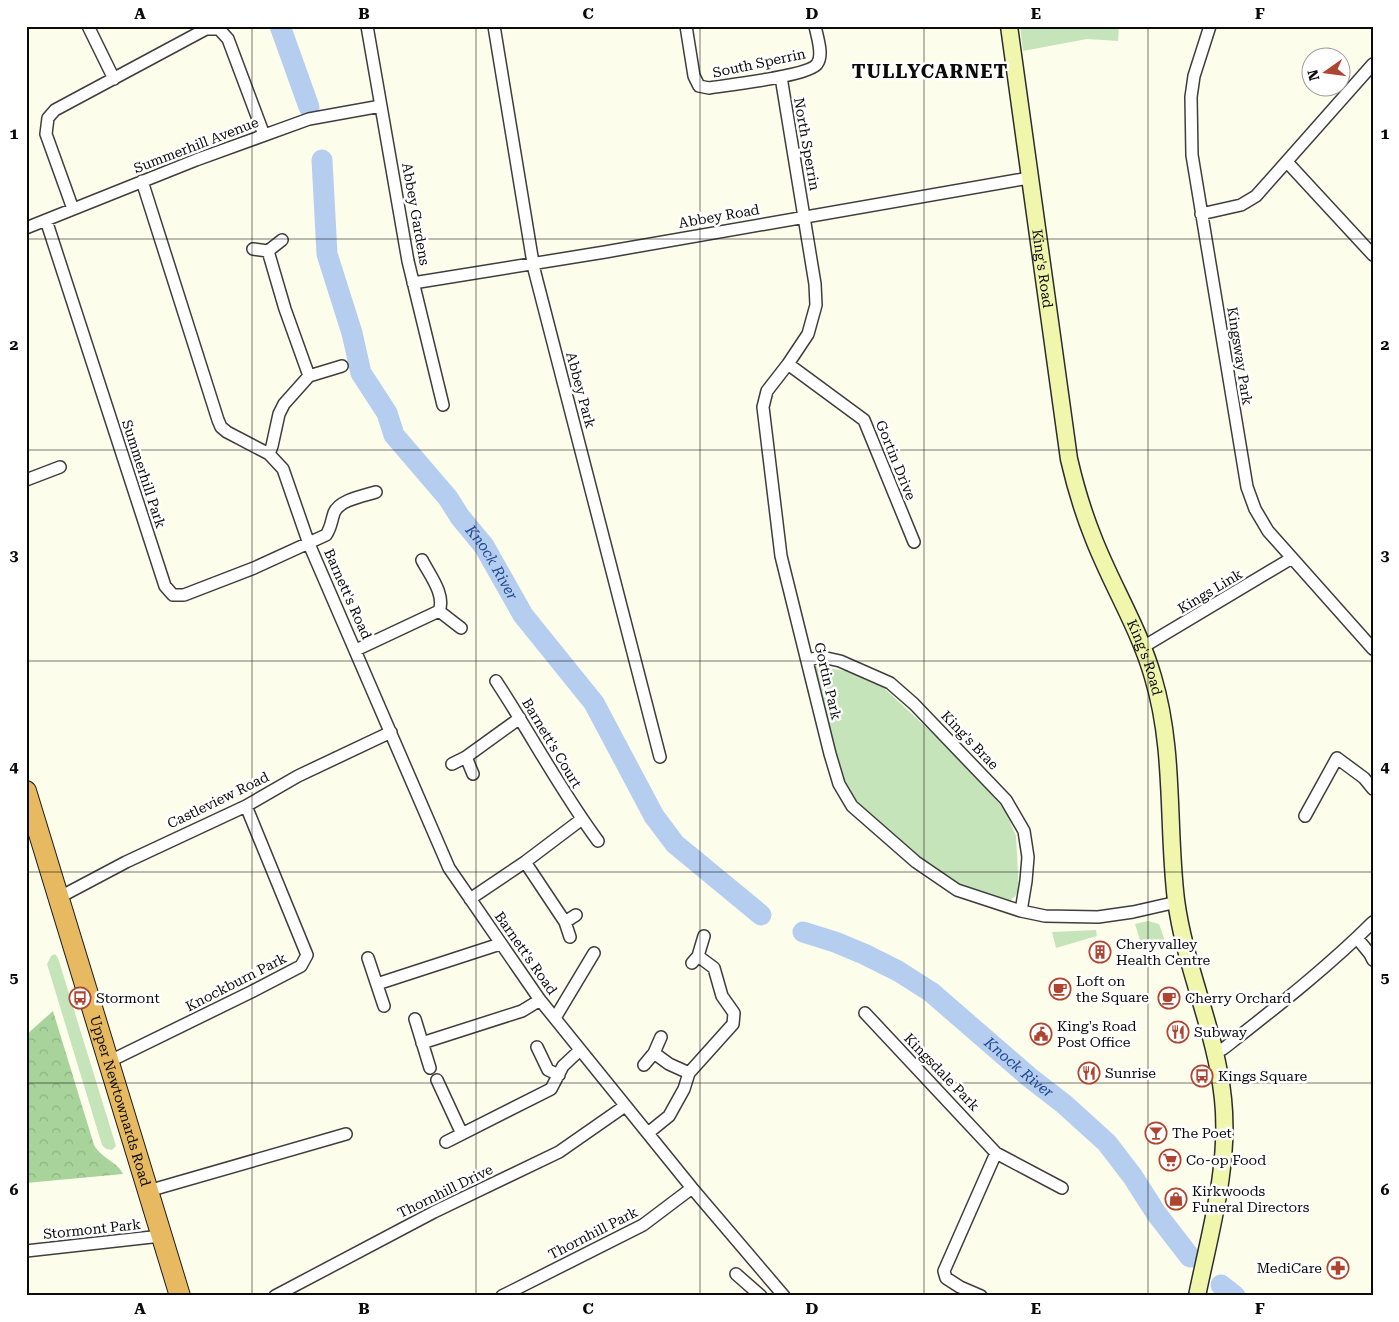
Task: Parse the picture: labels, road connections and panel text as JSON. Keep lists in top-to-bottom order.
{
  "streets": {
    "highway": ["Upper Newtownards Road"],
    "street": [
      "South Sperrin",
      "North Sperrin",
      "Summerhill Avenue",
      "Abbey Gardens",
      "Abbey Road",
      "King's Road",
      "Kingsway Park",
      "Abbey Park",
      "Gortin Drive",
      "Summerhill Park",
      "Kings Link",
      "Barnett's Road",
      "Gortin Park",
      "King's Brae",
      "Barnett's Court",
      "Castleview Road",
      "Knockburn Park",
      "Kingsdale Park",
      "Thornhill Drive",
      "Stormont Park",
      "Thornhill Park"
    ]
  },
  "crossings": [
    ["South Sperrin", "North Sperrin"],
    ["North Sperrin", "Abbey Road"],
    ["North Sperrin", "Gortin Park"],
    ["Summerhill Avenue", "Abbey Gardens"],
    ["Summerhill Avenue", "Summerhill Park"],
    ["Summerhill Avenue", "Barnett's Road"],
    ["Abbey Gardens", "Abbey Road"],
    ["Abbey Road", "King's Road"],
    ["Abbey Road", "Abbey Park"],
    ["Abbey Road", "Gortin Park"],
    ["King's Road", "Kings Link"],
    ["King's Road", "Gortin Park"],
    ["Kingsway Park", "Kings Link"],
    ["Gortin Drive", "Gortin Park"],
    ["Summerhill Park", "Barnett's Road"],
    ["Barnett's Road", "Castleview Road"],
    ["Barnett's Road", "Thornhill Drive"],
    ["Barnett's Road", "Thornhill Park"],
    ["Gortin Park", "King's Brae"],
    ["Castleview Road", "Knockburn Park"],
    ["Castleview Road", "Upper Newtownards Road"],
    ["Knockburn Park", "Upper Newtownards Road"],
    ["Upper Newtownards Road", "Stormont Park"]
  ],
  "districts": ["TULLYCARNET"],
  "water": ["Knock River"],
  "places": {
    "building": ["Cheryvalley Health Centre"],
    "cafe": ["Loft on the Square", "Cherry Orchard"],
    "bus stop": ["Stormont", "Kings Square"],
    "restaurant": ["Subway", "Sunrise"],
    "public building": ["King's Road Post Office"],
    "bar": ["The Poet"],
    "supermarket": ["Co-op Food"],
    "shop": ["Kirkwoods Funeral Directors"],
    "pharmacy": ["MediCare"]
  },
  "north": "left",
  "grid": {
    "columns": [
      "A",
      "B",
      "C",
      "D",
      "E",
      "F"
    ],
    "rows": [
      "1",
      "2",
      "3",
      "4",
      "5",
      "6"
    ]
  }
}
